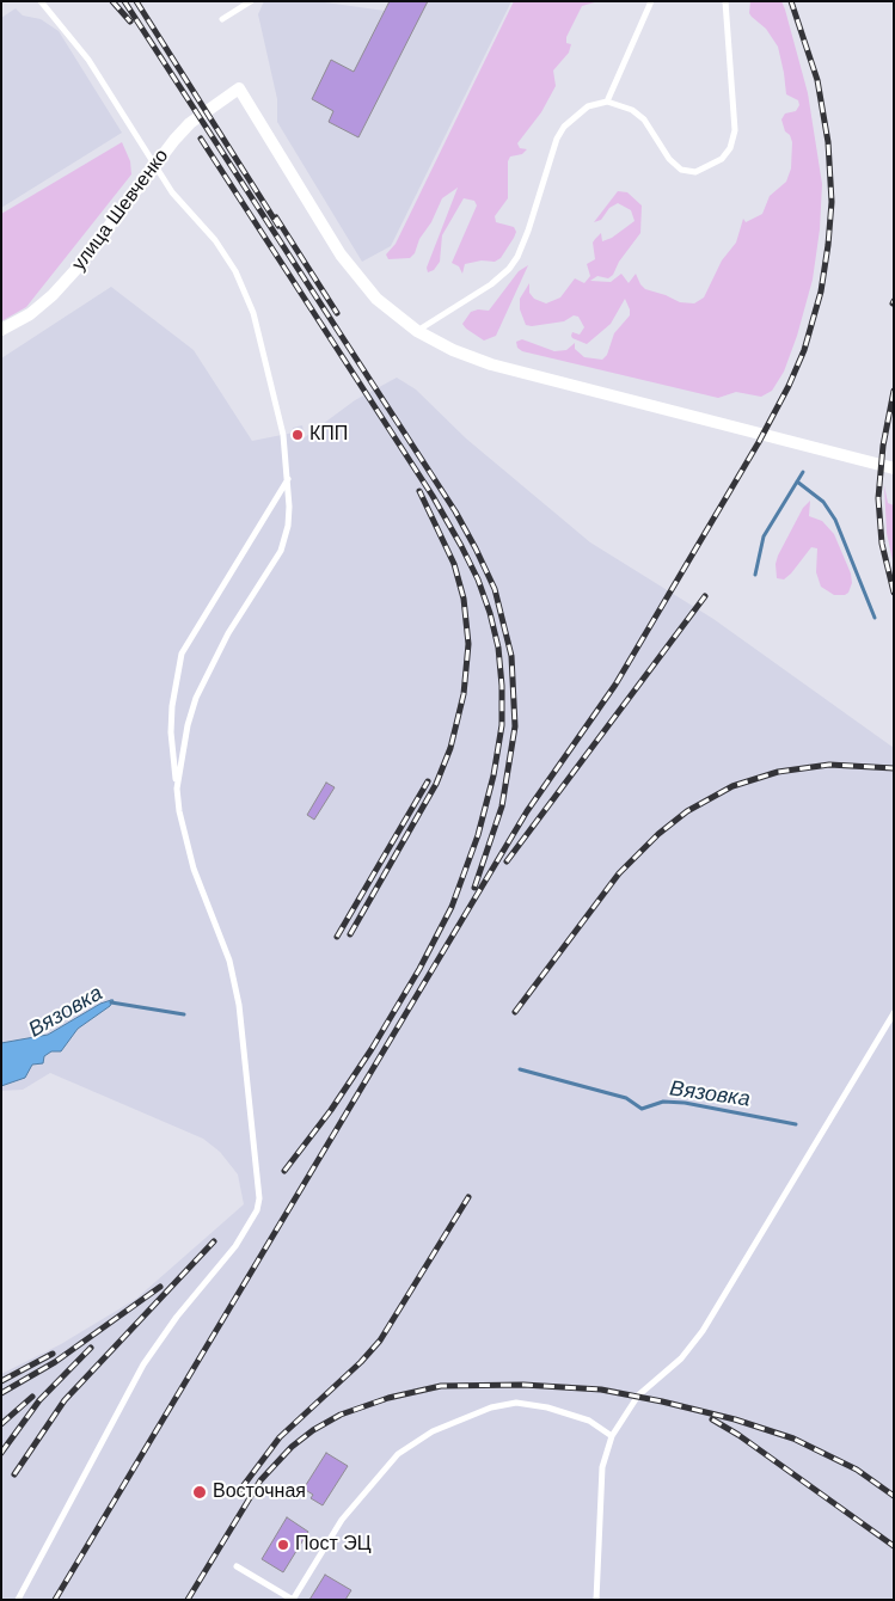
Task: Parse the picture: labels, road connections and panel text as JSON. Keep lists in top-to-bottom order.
{
  "streets": {
    "street": ["улица Шевченко"]
  },
  "water": ["Вязовка"],
  "places": ["КПП", "Восточная", "Пост ЭЦ"]
}
